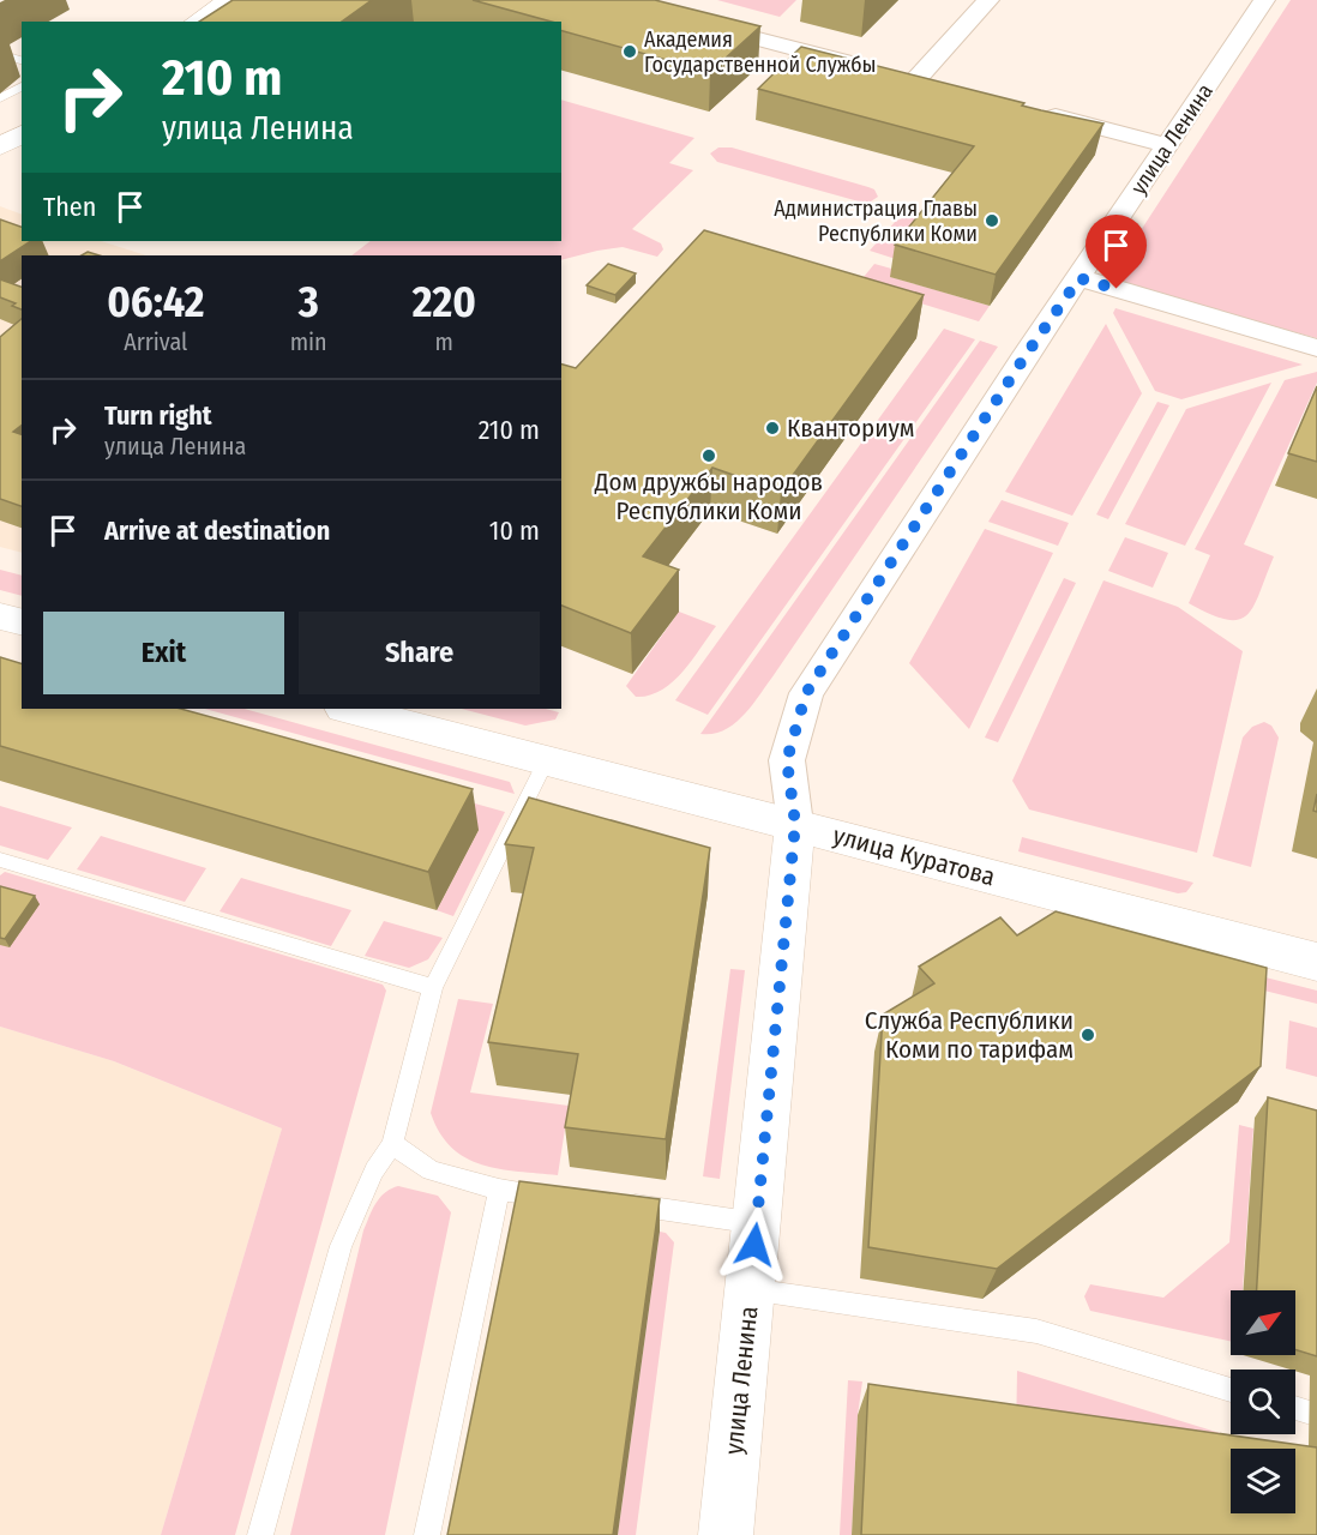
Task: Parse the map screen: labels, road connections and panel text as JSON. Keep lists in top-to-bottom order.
{
  "streets": {
    "street": ["улица Ленина", "улица Куратова"]
  },
  "crossings": [
    ["улица Ленина", "улица Куратова"]
  ],
  "places": [
    "Академия Государственной Службы",
    "Администрация Главы Республики Коми",
    "Кванториум",
    "Дом дружбы народов Республики Коми",
    "Служба Республики Коми по тарифам"
  ],
  "north": "top right",
  "page": {
    "turn": ["210 m", "улица Ленина"],
    "then": "Then",
    "eta": [
      "06:42",
      "Arrival",
      "3",
      "min",
      "220",
      "m"
    ],
    "list": [
      {
        "name": "Turn right",
        "note": "улица Ленина",
        "value": "210 m"
      },
      {
        "name": "Arrive at destination",
        "value": "10 m"
      }
    ],
    "buttons": ["Exit", "Share"]
  }
}
